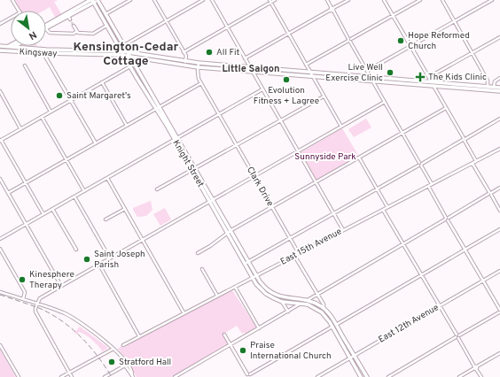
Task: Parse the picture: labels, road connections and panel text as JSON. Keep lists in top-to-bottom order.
{
  "streets": {
    "main road": ["Kingsway", "Knight Street", "Clark Drive"],
    "street": ["East 15th Avenue", "East 12th Avenue"]
  },
  "crossings": [
    ["Kingsway", "Knight Street"],
    ["Kingsway", "Clark Drive"],
    ["Knight Street", "Clark Drive"],
    ["Knight Street", "East 15th Avenue"],
    ["Clark Drive", "East 15th Avenue"],
    ["Clark Drive", "East 12th Avenue"]
  ],
  "districts": ["Kensington-Cedar Cottage", "Little Saigon"],
  "parks": ["Sunnyside Park"],
  "places": {
    "other": [
      "Hope Reformed Church",
      "All Fit",
      "Live Well Exercise Clinic",
      "Evolution Fitness + Lagree",
      "Saint Margaret's",
      "Saint Joseph Parish",
      "Kinesphere Therapy",
      "Praise International Church",
      "Stratford Hall"
    ],
    "health": ["The Kids Clinic"]
  },
  "north": "bottom right"
}
